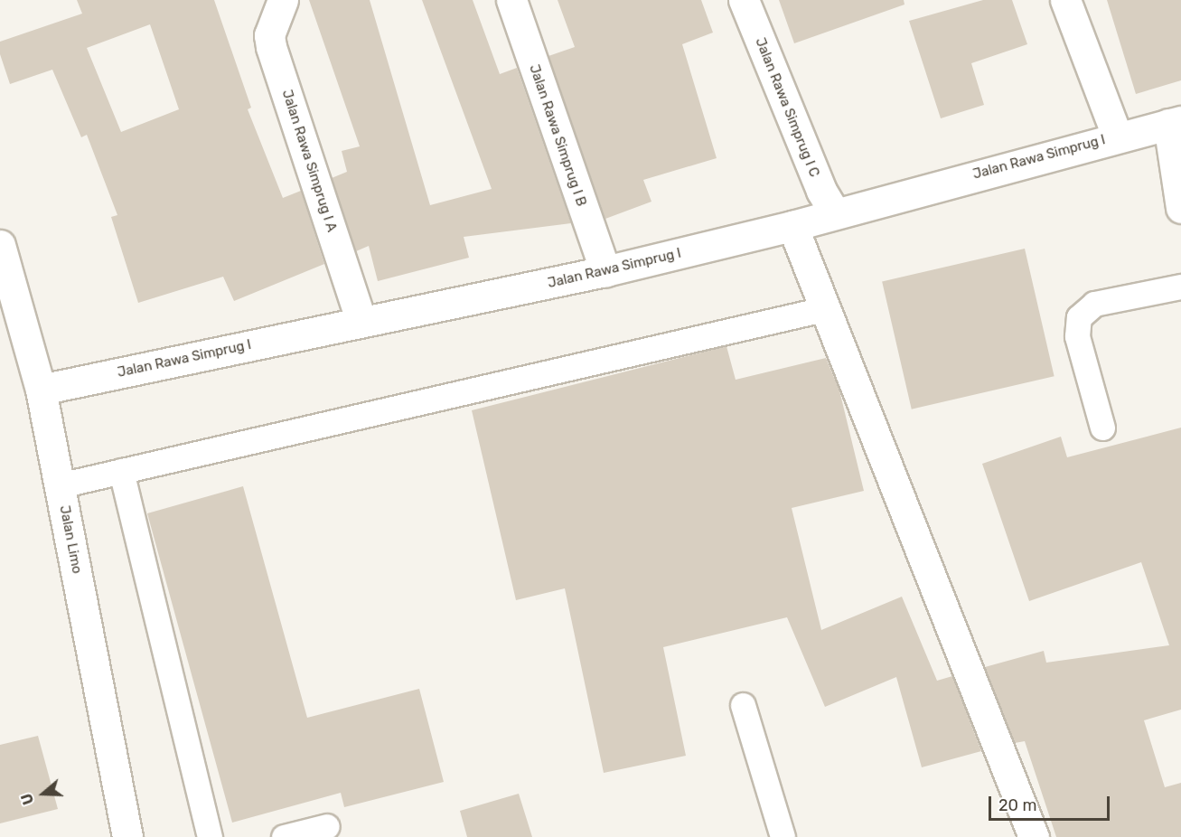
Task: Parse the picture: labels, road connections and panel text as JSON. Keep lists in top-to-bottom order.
{
  "streets": {
    "street": [
      "Jalan Rawa Simprug I C",
      "Jalan Rawa Simprug I B",
      "Jalan Rawa Simprug I",
      "Jalan Rawa Simprug I A",
      "Jalan Limo"
    ]
  },
  "crossings": [
    ["Jalan Rawa Simprug I C", "Jalan Rawa Simprug I"],
    ["Jalan Rawa Simprug I B", "Jalan Rawa Simprug I"],
    ["Jalan Rawa Simprug I", "Jalan Rawa Simprug I A"],
    ["Jalan Rawa Simprug I", "Jalan Limo"]
  ],
  "scale_bar": "20 m",
  "north": "left"
}
